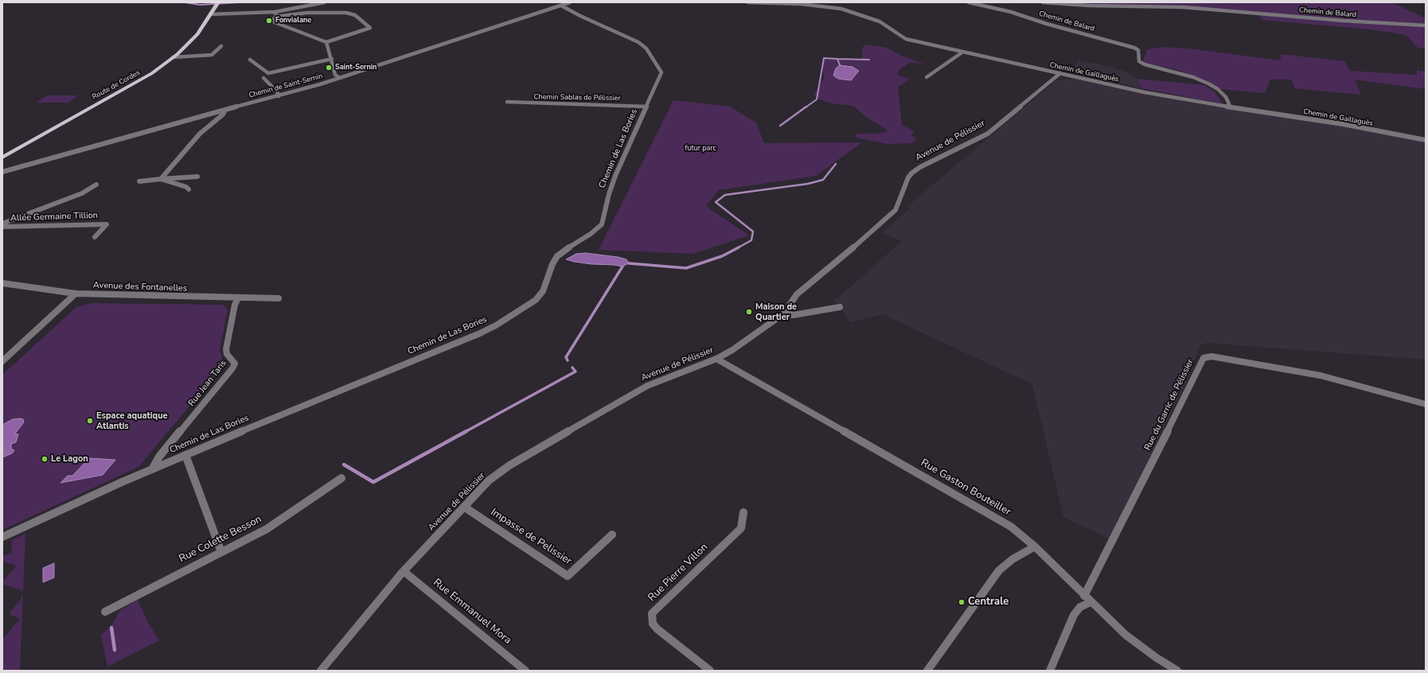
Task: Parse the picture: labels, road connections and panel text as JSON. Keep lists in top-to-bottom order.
{
  "streets": {
    "main road": ["Route de Cordes"],
    "street": [
      "Chemin de Balard",
      "Chemin de Gaillaguès",
      "Chemin de Saint-Sernin",
      "Chemin Sablas de Pélissier",
      "Avenue de Pélissier",
      "Chemin de Las Bories",
      "Allée Germaine Tillion",
      "Avenue des Fontanelles",
      "Rue Jean Taris",
      "Rue du Garric de Pélissier",
      "Rue Gaston Bouteiller",
      "Impasse de Pelissier",
      "Rue Colette Besson",
      "Rue Pierre Villon",
      "Rue Emmanuel Mora"
    ]
  },
  "crossings": [
    ["Chemin de Balard", "Chemin de Gaillaguès"],
    ["Chemin de Gaillaguès", "Avenue de Pélissier"],
    ["Chemin de Saint-Sernin", "Chemin de Las Bories"],
    ["Chemin Sablas de Pélissier", "Chemin de Las Bories"],
    ["Avenue de Pélissier", "Rue Gaston Bouteiller"],
    ["Avenue de Pélissier", "Impasse de Pelissier"],
    ["Avenue de Pélissier", "Rue Emmanuel Mora"],
    ["Chemin de Las Bories", "Rue Jean Taris"],
    ["Avenue des Fontanelles", "Rue Jean Taris"],
    ["Rue du Garric de Pélissier", "Rue Gaston Bouteiller"]
  ],
  "parks": ["futur parc"],
  "places": [
    "Fonvialane",
    "Saint-Sernin",
    "Maison de Quartier",
    "Espace aquatique Atlantis",
    "Le Lagon",
    "Centrale"
  ]
}
